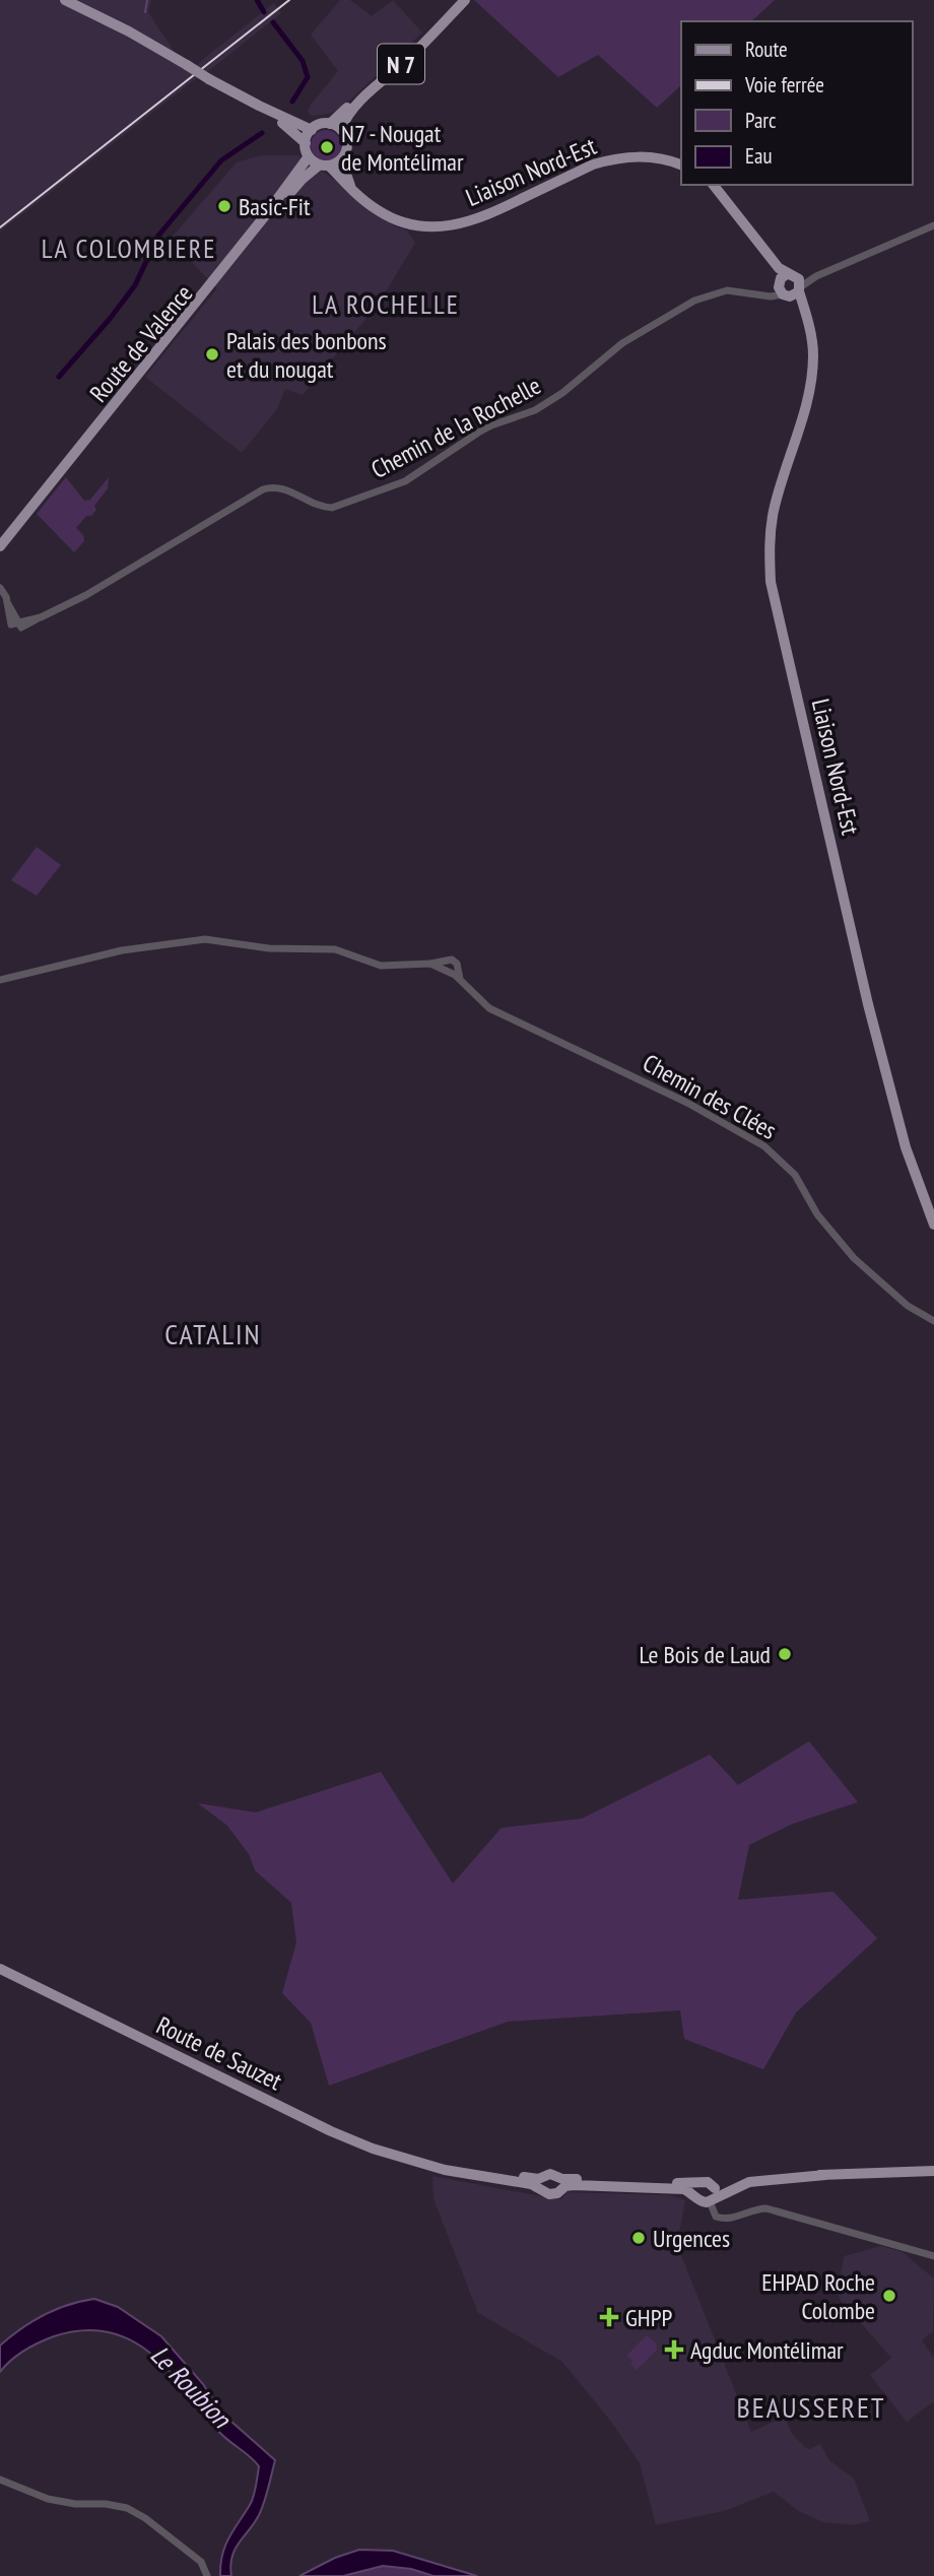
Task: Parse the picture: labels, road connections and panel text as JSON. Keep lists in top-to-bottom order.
{
  "streets": {
    "main road": [
      "N 7",
      "Liaison Nord-Est",
      "Route de Valence",
      "Route de Sauzet"
    ],
    "street": ["Chemin de la Rochelle", "Chemin des Clées"]
  },
  "crossings": [
    ["N 7", "Liaison Nord-Est"],
    ["N 7", "Route de Valence"],
    ["Liaison Nord-Est", "Route de Valence"],
    ["Liaison Nord-Est", "Chemin de la Rochelle"]
  ],
  "districts": [
    "LA COLOMBIERE",
    "LA ROCHELLE",
    "CATALIN",
    "BEAUSSERET"
  ],
  "water": ["Le Roubion"],
  "places": {
    "other": [
      "N7 - Nougat de Montélimar",
      "Basic-Fit",
      "Palais des bonbons et du nougat",
      "Le Bois de Laud",
      "Urgences",
      "EHPAD Roche Colombe"
    ],
    "health": ["GHPP", "Agduc Montélimar"]
  },
  "legend": [
    "Route",
    "Voie ferrée",
    "Parc",
    "Eau"
  ]
}
